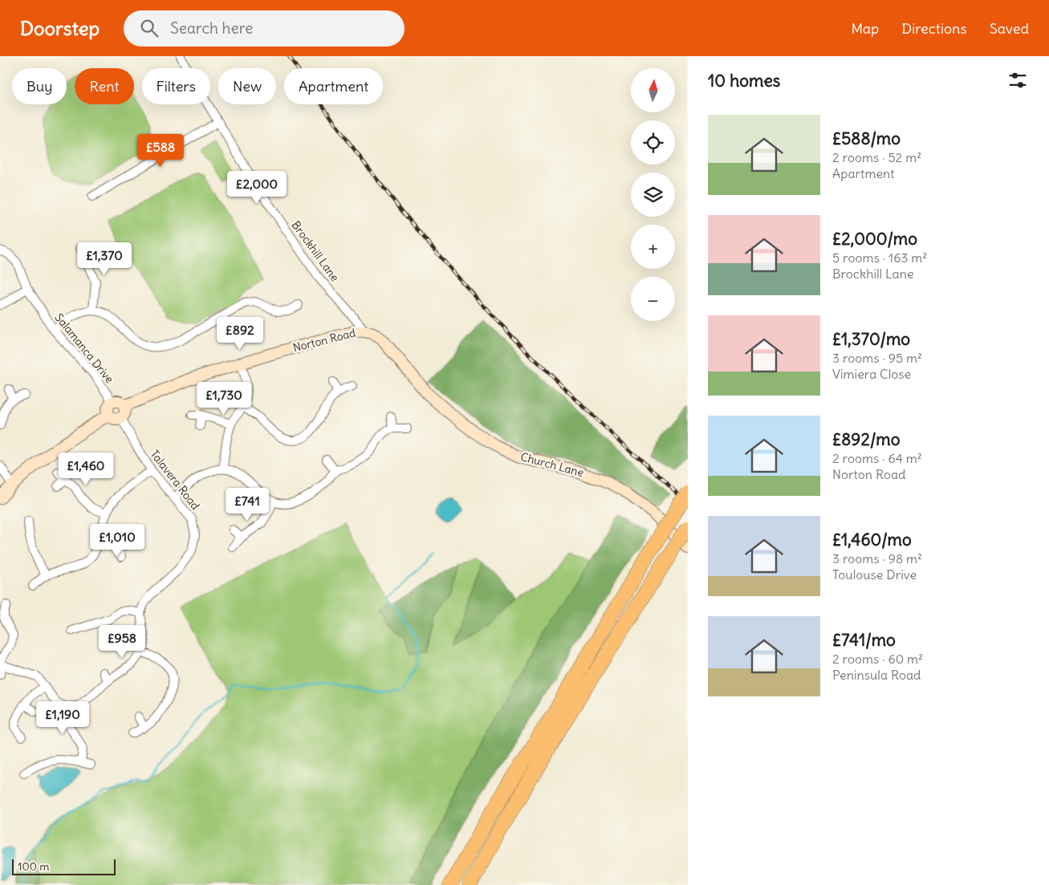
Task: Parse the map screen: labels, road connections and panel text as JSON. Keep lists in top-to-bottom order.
{
  "streets": {
    "street": [
      "Brockhill Lane",
      "Norton Road",
      "Salamanca Drive",
      "Church Lane",
      "Talavera Road"
    ]
  },
  "crossings": [
    ["Brockhill Lane", "Norton Road"],
    ["Brockhill Lane", "Church Lane"],
    ["Norton Road", "Salamanca Drive"],
    ["Norton Road", "Church Lane"],
    ["Norton Road", "Talavera Road"],
    ["Salamanca Drive", "Talavera Road"]
  ],
  "scale_bar": "100 m",
  "north": "top",
  "page": {
    "header": "Doorstep",
    "search": "Search here",
    "nav": ["Map", "Directions", "Saved"],
    "heading": "10 homes",
    "map_buttons": ["+", "−"],
    "chip": [
      "Buy",
      "Rent",
      "Filters",
      "New",
      "Apartment"
    ],
    "list": [
      {
        "name": "£588/mo",
        "note": "2 rooms · 52 m² · Apartment"
      },
      {
        "name": "£2,000/mo",
        "note": "5 rooms · 163 m² · Brockhill Lane"
      },
      {
        "name": "£1,370/mo",
        "note": "3 rooms · 95 m² · Vimiera Close"
      },
      {
        "name": "£892/mo",
        "note": "2 rooms · 64 m² · Norton Road"
      },
      {
        "name": "£1,460/mo",
        "note": "3 rooms · 98 m² · Toulouse Drive"
      },
      {
        "name": "£741/mo",
        "note": "2 rooms · 60 m² · Peninsula Road"
      }
    ],
    "price": [
      "£588",
      "£2,000",
      "£1,370",
      "£892",
      "£1,730",
      "£1,460",
      "£741",
      "£1,010",
      "£958",
      "£1,190"
    ],
    "scale": "100 m"
  }
}
